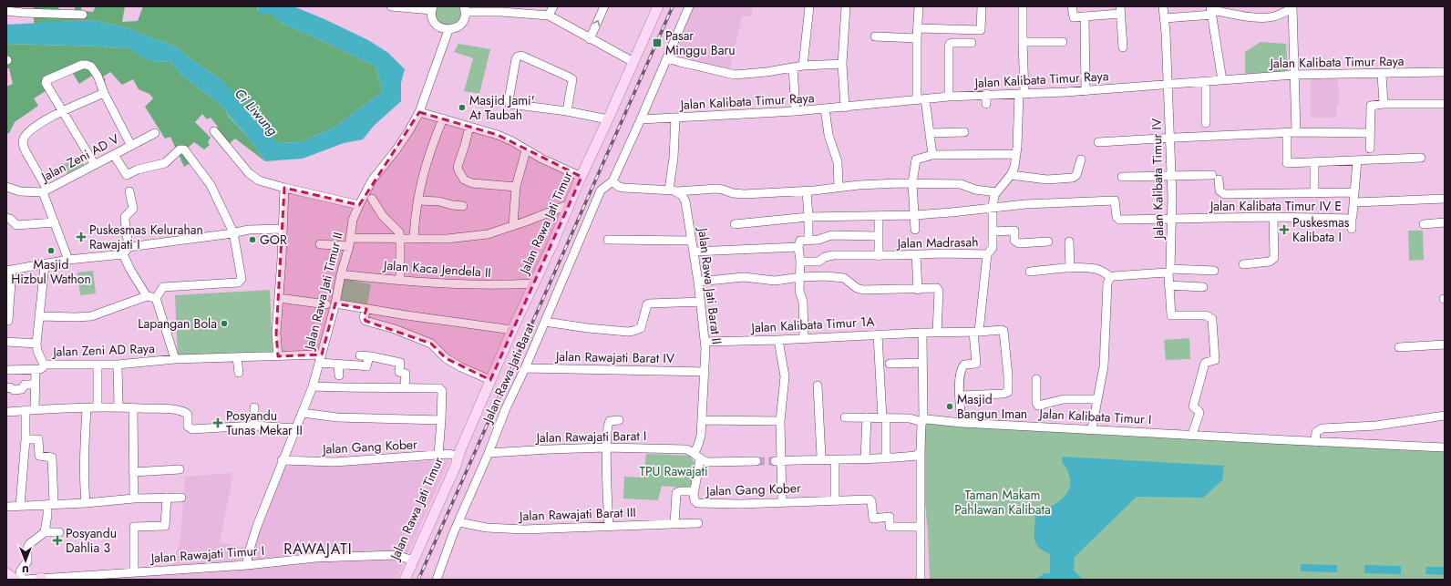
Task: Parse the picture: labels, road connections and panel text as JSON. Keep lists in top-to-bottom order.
{
  "streets": {
    "main road": ["Jalan Rawa Jati Timur"],
    "street": [
      "Jalan Kalibata Timur Raya",
      "Jalan Zeni AD V",
      "Jalan Kalibata Timur IV",
      "Jalan Kalibata Timur IV E",
      "Jalan Madrasah",
      "Jalan Kaca Jendela II",
      "Jalan Rawa Jati Barat II",
      "Jalan Rawa Jati Timur II",
      "Jalan Kalibata Timur 1A",
      "Jalan Zeni AD Raya",
      "Jalan Rawajati Barat IV",
      "Jalan Rawa Jati Barat",
      "Jalan Kalibata Timur I",
      "Jalan Rawajati Barat I",
      "Jalan Gang Kober",
      "Jalan Rawajati Barat III",
      "Jalan Rawajati Timur I"
    ]
  },
  "crossings": [
    ["Jalan Kalibata Timur Raya", "Jalan Kalibata Timur IV"],
    ["Jalan Kalibata Timur IV", "Jalan Kalibata Timur IV E"],
    ["Jalan Kalibata Timur IV", "Jalan Kalibata Timur I"],
    ["Jalan Kalibata Timur IV E", "Jalan Madrasah"],
    ["Jalan Rawa Jati Timur", "Jalan Kaca Jendela II"],
    ["Jalan Rawa Jati Timur", "Jalan Gang Kober"],
    ["Jalan Rawa Jati Timur", "Jalan Rawajati Timur I"],
    ["Jalan Kaca Jendela II", "Jalan Rawa Jati Timur II"],
    ["Jalan Rawa Jati Barat II", "Jalan Kalibata Timur 1A"],
    ["Jalan Rawa Jati Barat II", "Jalan Rawajati Barat IV"],
    ["Jalan Rawa Jati Barat II", "Jalan Rawajati Barat I"],
    ["Jalan Rawa Jati Barat II", "Jalan Gang Kober"],
    ["Jalan Rawa Jati Timur II", "Jalan Zeni AD Raya"],
    ["Jalan Rawa Jati Timur II", "Jalan Gang Kober"],
    ["Jalan Rawa Jati Timur II", "Jalan Rawajati Timur I"],
    ["Jalan Rawajati Barat IV", "Jalan Rawa Jati Barat"],
    ["Jalan Rawa Jati Barat", "Jalan Rawajati Barat I"],
    ["Jalan Rawa Jati Barat", "Jalan Rawajati Barat III"],
    ["Jalan Rawajati Barat I", "Jalan Gang Kober"]
  ],
  "districts": ["RAWAJATI"],
  "water": ["Ci Liwung"],
  "parks": ["TPU Rawajati", "Taman Makam Pahlawan Kalibata"],
  "places": {
    "transit": ["Pasar Minggu Baru"],
    "other": [
      "Masjid Jami' At Taubah",
      "GOR",
      "Masjid Hizbul Wathon",
      "Lapangan Bola",
      "Masjid Bangun Iman"
    ],
    "health": [
      "Puskesmas Kalibata I",
      "Puskesmas Kelurahan Rawajati I",
      "Posyandu Tunas Mekar II",
      "Posyandu Dahlia 3"
    ]
  },
  "north": "bottom"
}
